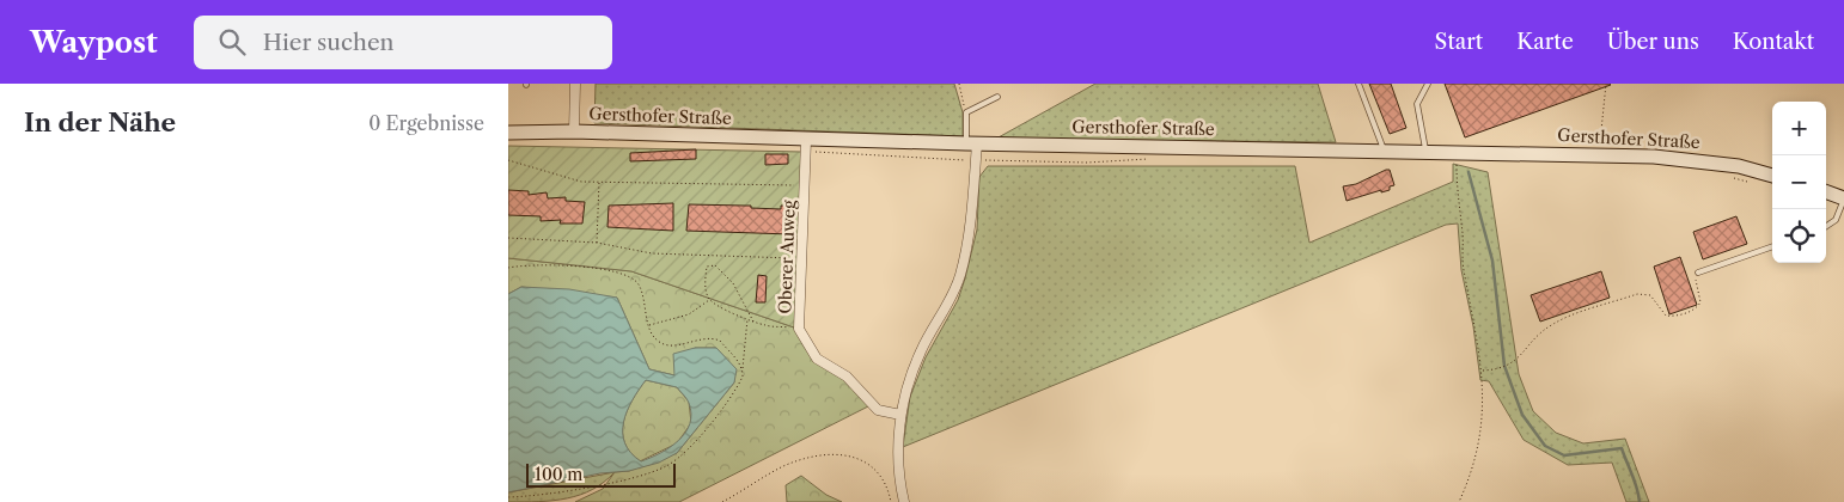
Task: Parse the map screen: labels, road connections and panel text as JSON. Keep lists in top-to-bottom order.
{
  "streets": {
    "main road": ["Gersthofer Straße"],
    "street": ["Oberer Auweg"]
  },
  "crossings": [
    ["Gersthofer Straße", "Oberer Auweg"]
  ],
  "scale_bar": "100 m",
  "page": {
    "header": "Waypost",
    "search": "Hier suchen",
    "nav": [
      "Start",
      "Karte",
      "Über uns",
      "Kontakt"
    ],
    "heading": ["In der Nähe", "0 Ergebnisse"],
    "map_buttons": ["+", "−"],
    "scale": "100 m"
  }
}
